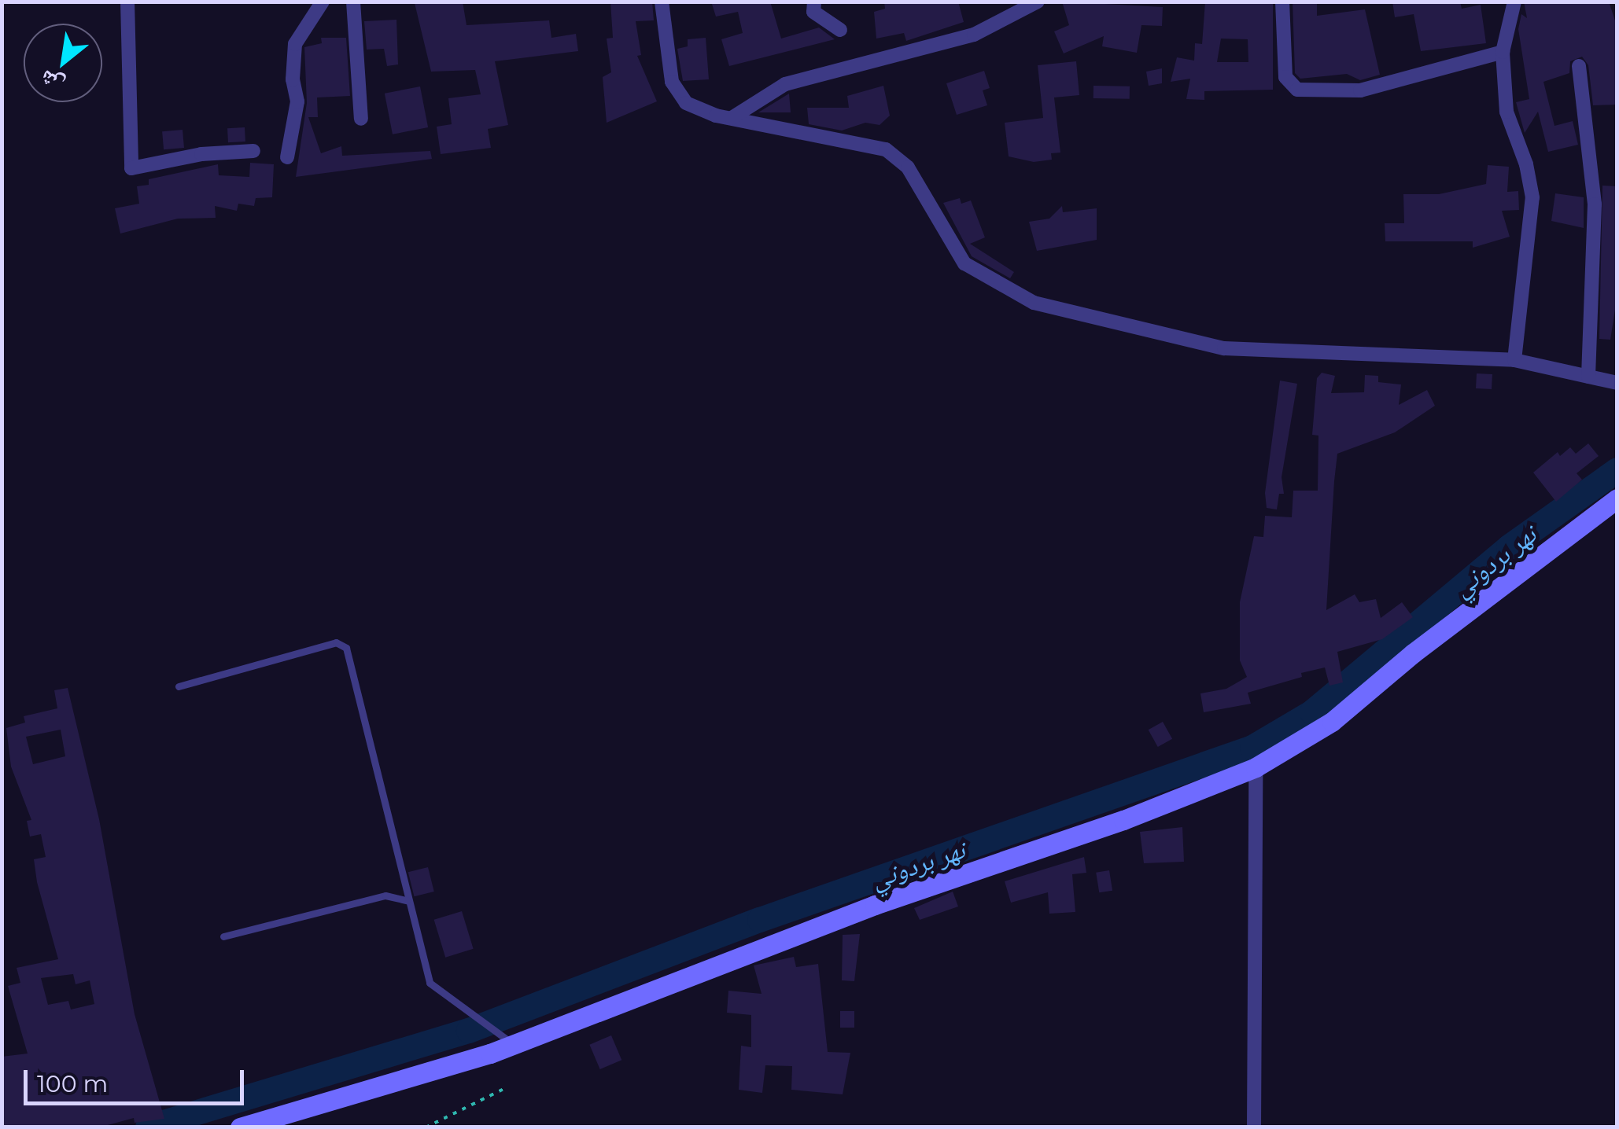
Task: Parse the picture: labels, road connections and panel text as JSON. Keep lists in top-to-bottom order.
{
  "water": ["نهر بردوني"],
  "scale_bar": "100 m",
  "north": "bottom left"
}
